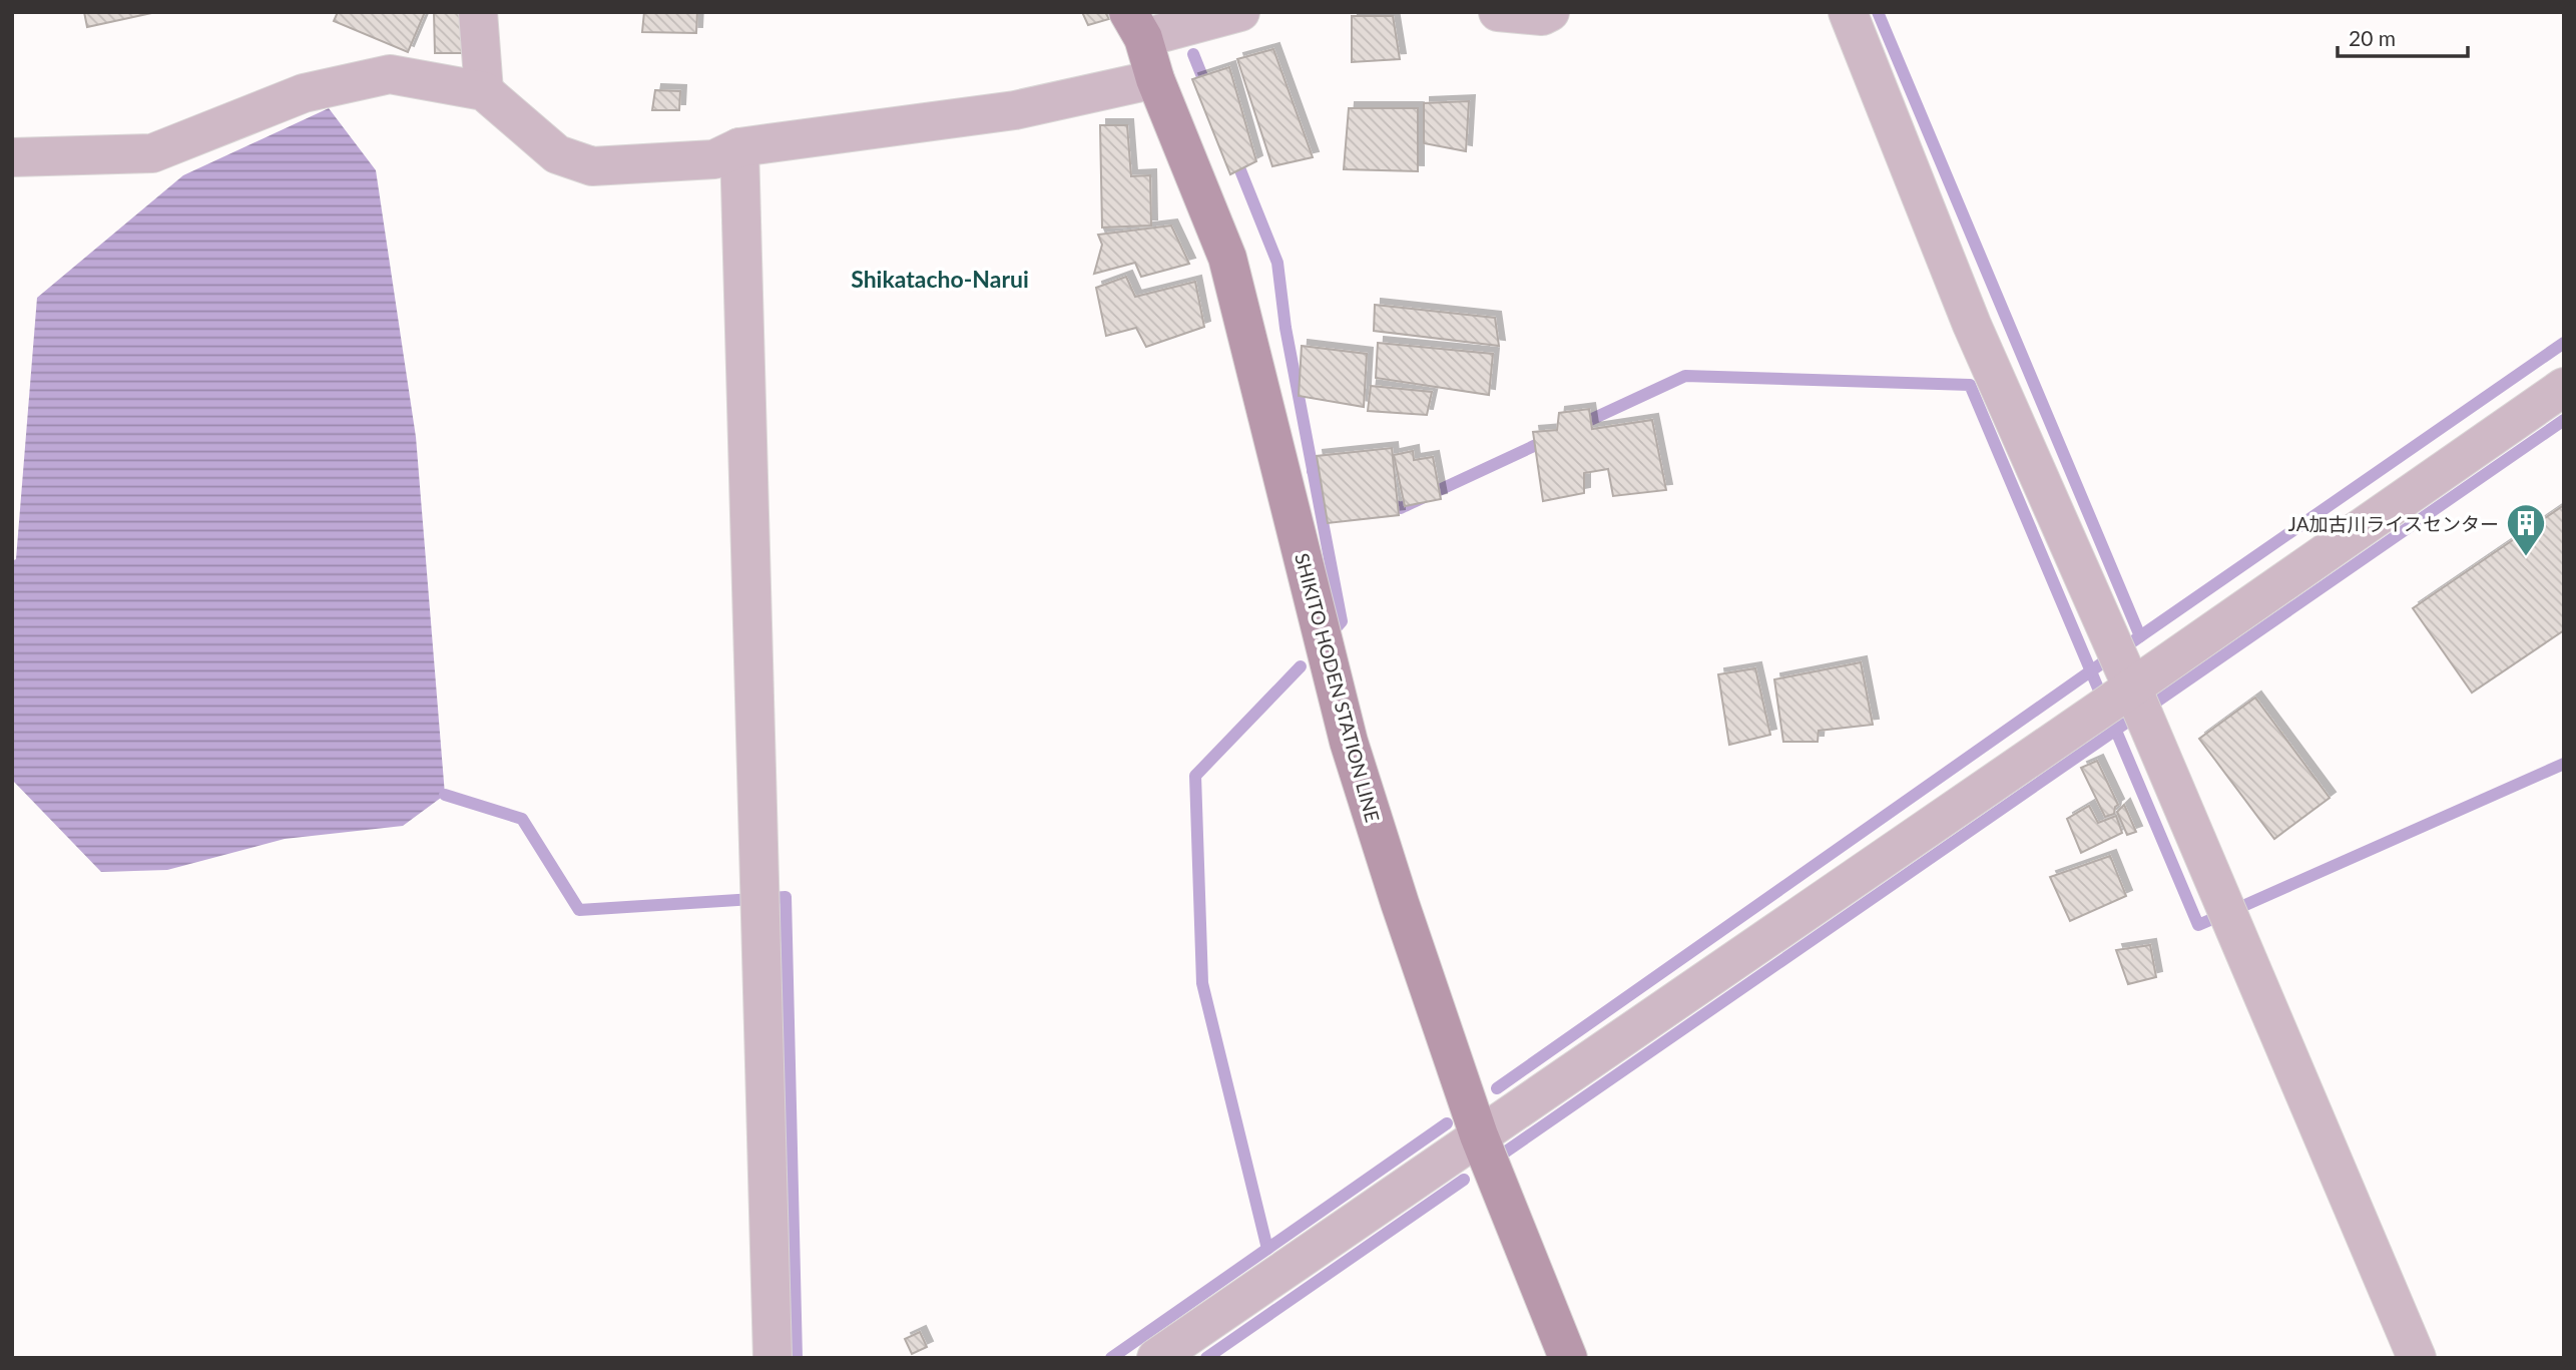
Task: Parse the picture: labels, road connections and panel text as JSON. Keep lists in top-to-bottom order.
{
  "streets": {
    "main road": ["SHIKITO HODEN STATION LINE"]
  },
  "districts": ["Shikatacho-Narui"],
  "places": {
    "building": ["JA加古川ライスセンター"]
  },
  "scale_bar": "20 m"
}
